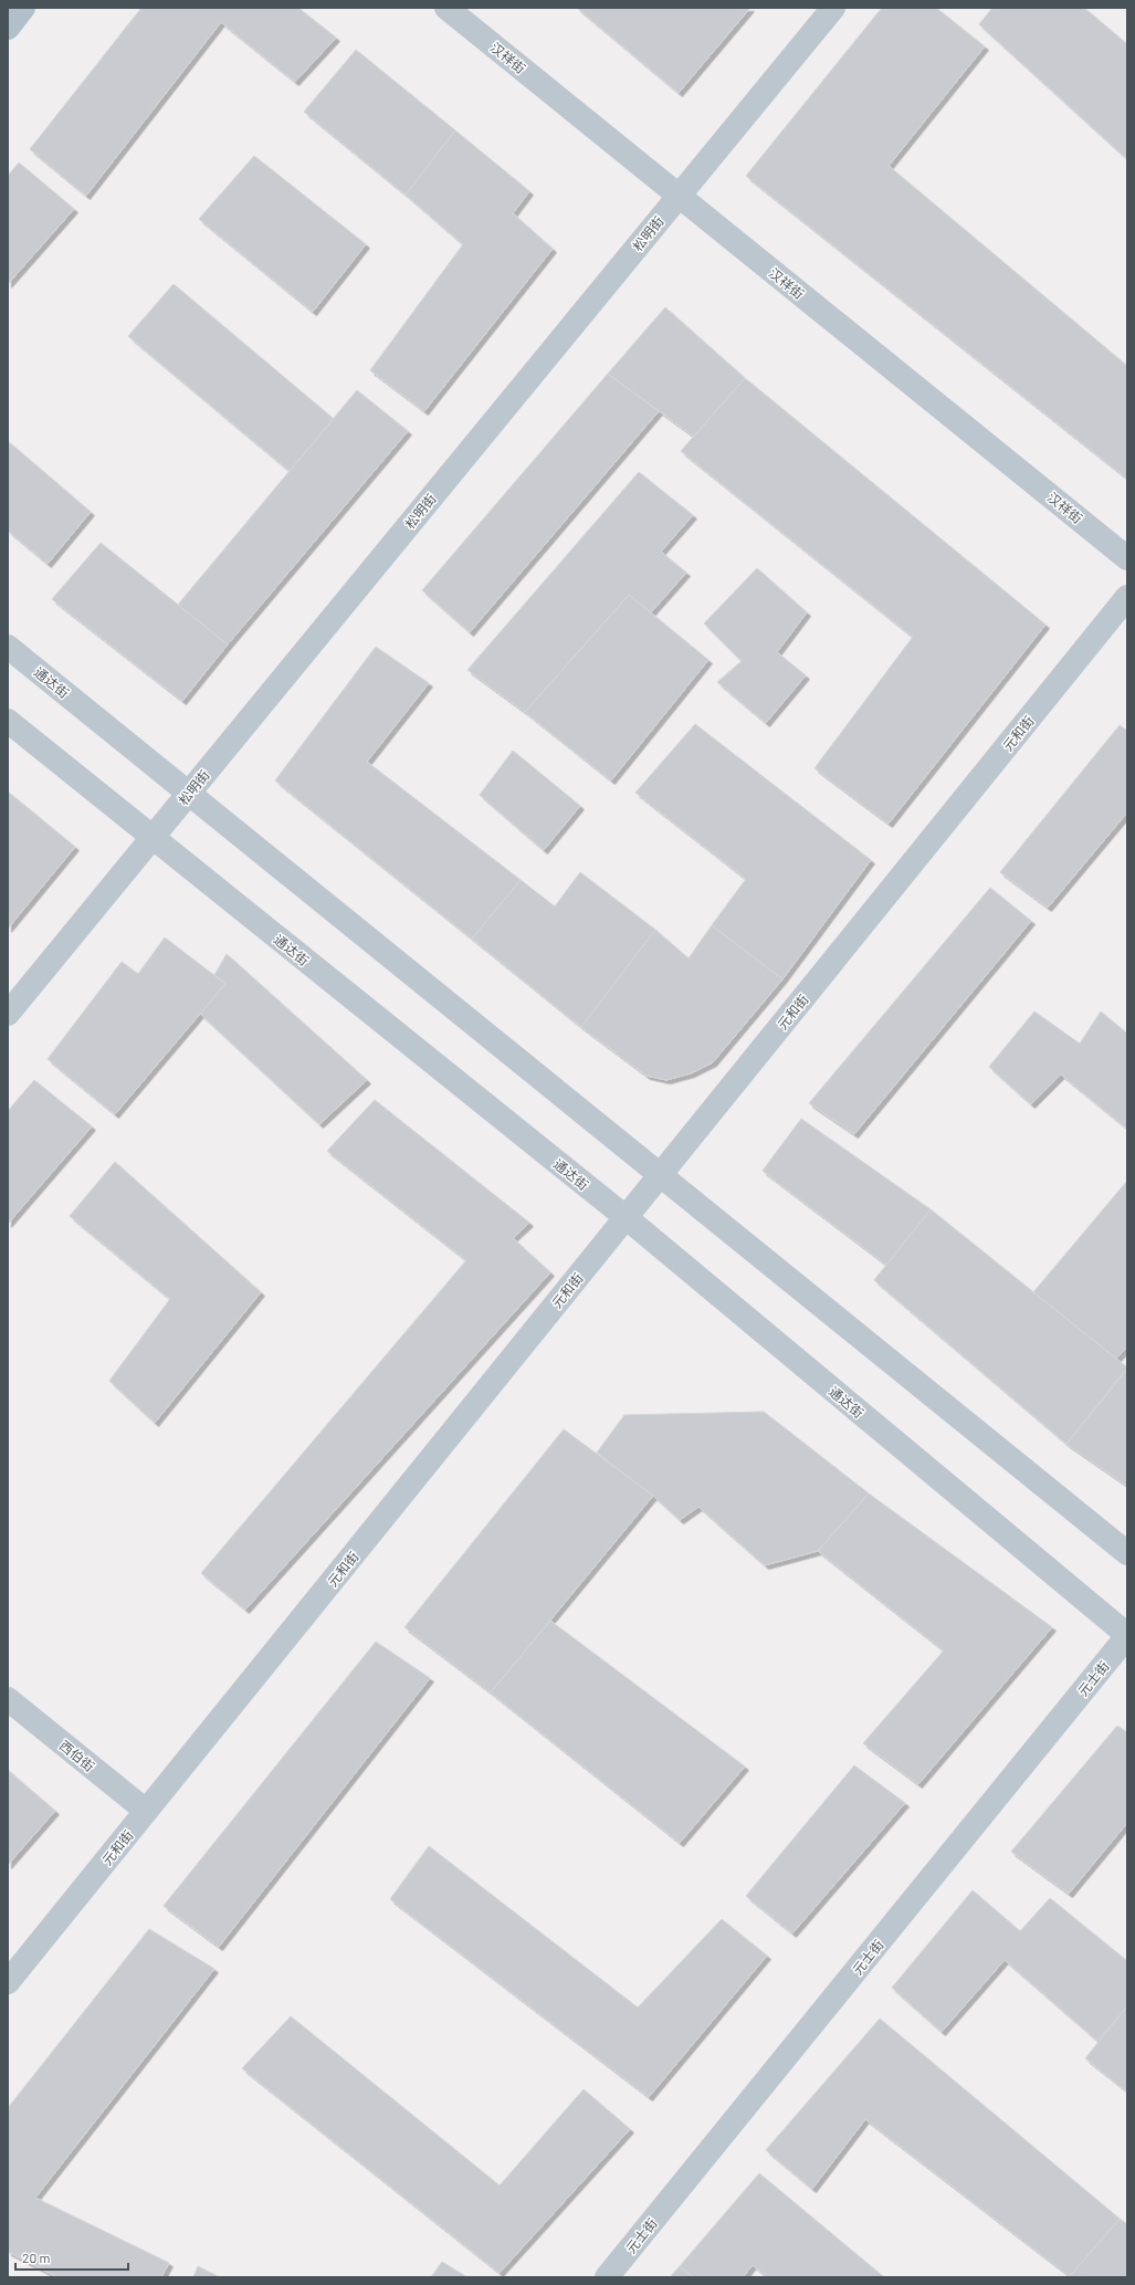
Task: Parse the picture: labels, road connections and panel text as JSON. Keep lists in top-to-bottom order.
{
  "streets": {
    "street": [
      "汉祥街",
      "松明街",
      "通达街",
      "元和街",
      "元士街",
      "西伯街"
    ]
  },
  "crossings": [
    ["汉祥街", "松明街"],
    ["松明街", "通达街"],
    ["通达街", "元和街"],
    ["通达街", "元士街"],
    ["元和街", "西伯街"]
  ],
  "scale_bar": "20 m"
}
